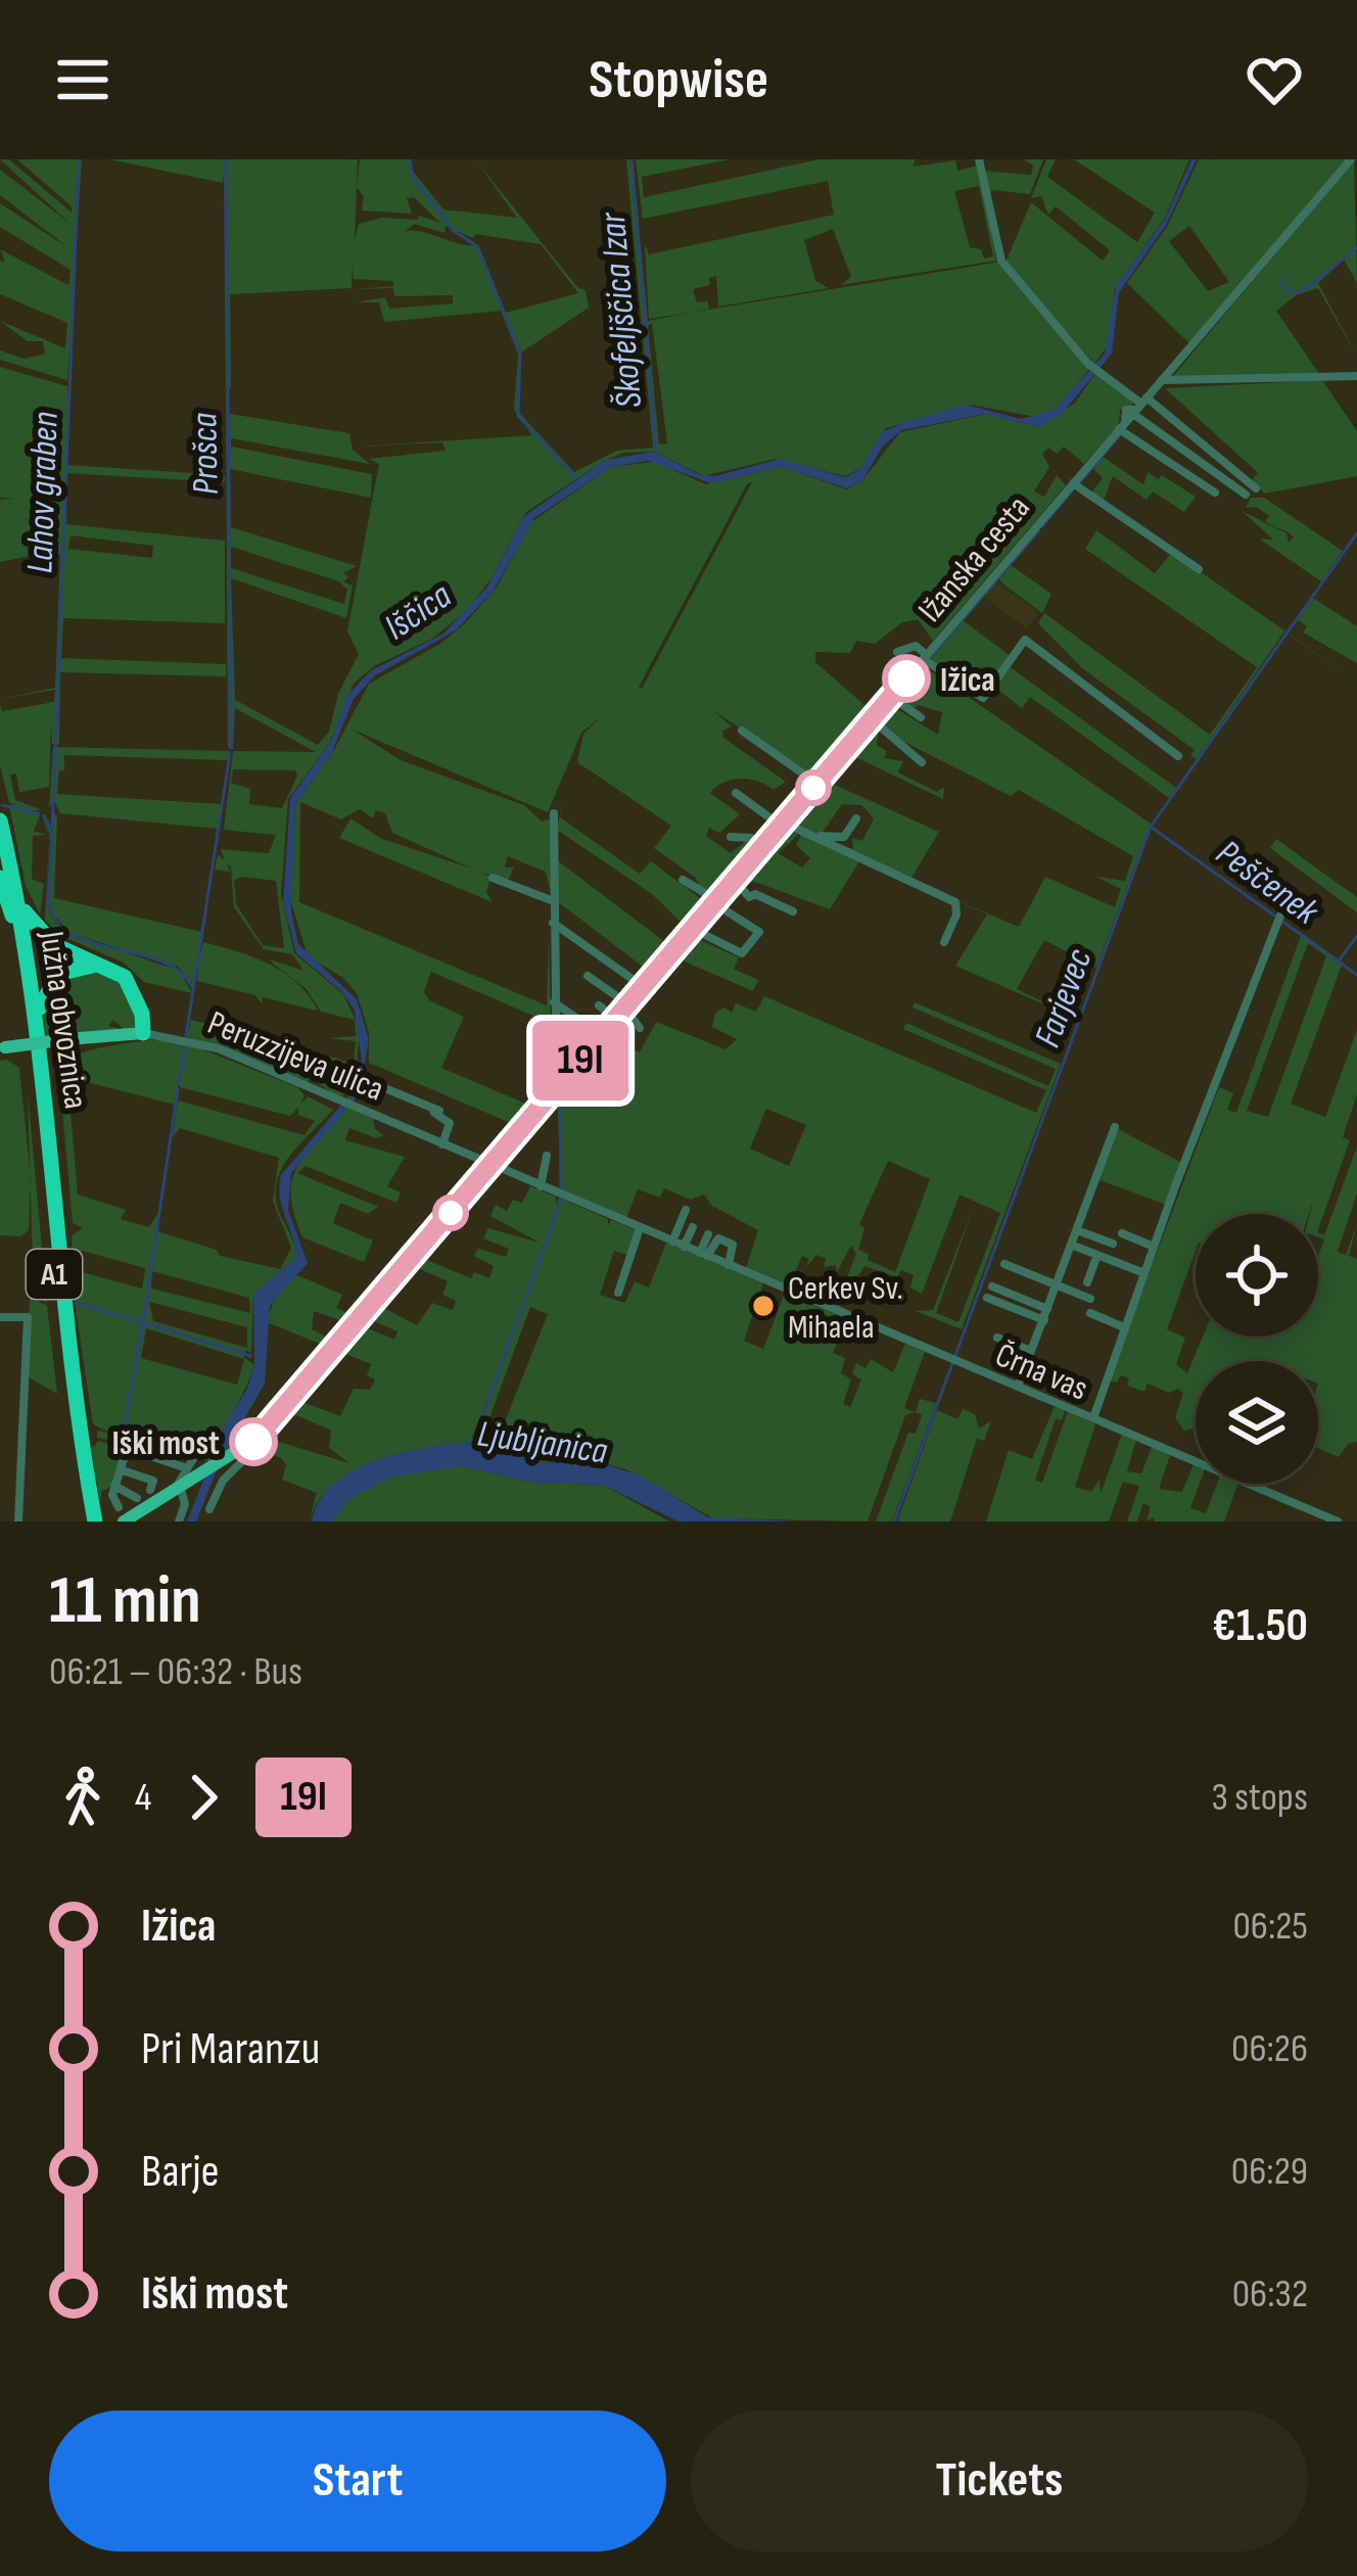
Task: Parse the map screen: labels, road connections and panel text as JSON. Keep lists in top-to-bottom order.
{
  "streets": {
    "highway": ["Južna obvoznica", "A1"],
    "main road": ["Ižanska cesta", "Peruzzijeva ulica"],
    "street": ["Črna vas"]
  },
  "crossings": [
    ["Ižanska cesta", "Peruzzijeva ulica"],
    ["Ižanska cesta", "Črna vas"],
    ["Peruzzijeva ulica", "Črna vas"]
  ],
  "water": [
    "Škofeljščica Izar",
    "Prošca",
    "Lahov graben",
    "Iščica",
    "Peščenek",
    "Farjevec",
    "Ljubljanica"
  ],
  "places": ["Ižica", "Cerkev Sv. Mihaela", "Iški most"],
  "lines": ["bus line 19I"],
  "page": {
    "header": "Stopwise",
    "on_map": "19I",
    "heading": ["11 min", "06:21 – 06:32 · Bus", "€1.50"],
    "legs": ["4", "19I", "3 stops"],
    "list": [
      {
        "name": "Ižica",
        "value": "06:25"
      },
      {
        "name": "Pri Maranzu",
        "value": "06:26"
      },
      {
        "name": "Barje",
        "value": "06:29"
      },
      {
        "name": "Iški most",
        "value": "06:32"
      }
    ],
    "buttons": ["Start", "Tickets"]
  }
}
